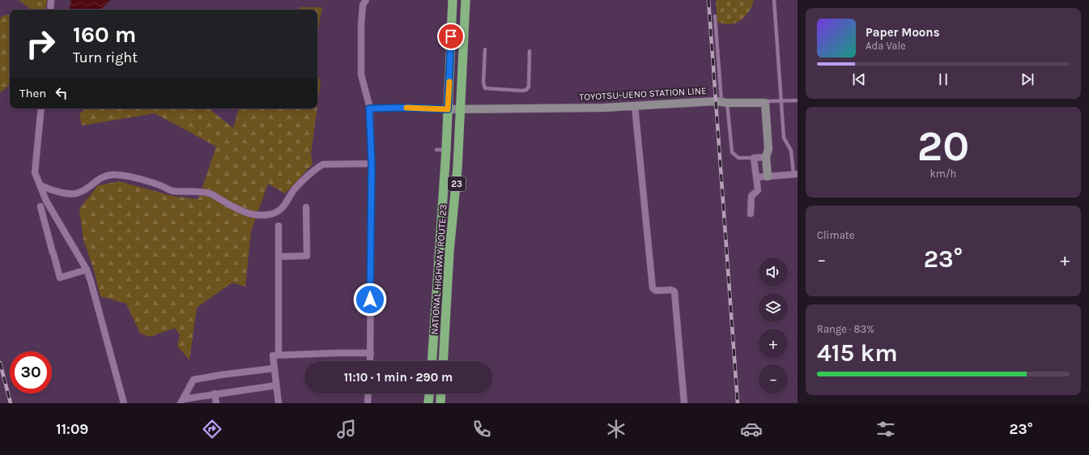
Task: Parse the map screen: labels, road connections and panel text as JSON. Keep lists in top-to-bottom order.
{
  "streets": {
    "highway": ["23", "NATIONAL HIGHWAY ROUTE 23"],
    "main road": ["TOYOTSU-UENO STATION LINE"]
  },
  "crossings": [
    ["TOYOTSU-UENO STATION LINE", "NATIONAL HIGHWAY ROUTE 23"]
  ],
  "page": {
    "turn": ["160 m", "Turn right"],
    "song": ["Paper Moons", "Ada Vale"],
    "then": "Then",
    "tile": [
      ["20", "km/h"],
      "Climate",
      ["Range · 83%", "415 km"]
    ],
    "heat": ["−", "23°", "+"],
    "map_buttons": ["+", "−"],
    "limit": "30",
    "trip": "11:10 · 1 min · 290 m",
    "tabs": ["11:09", "23°"]
  }
}
